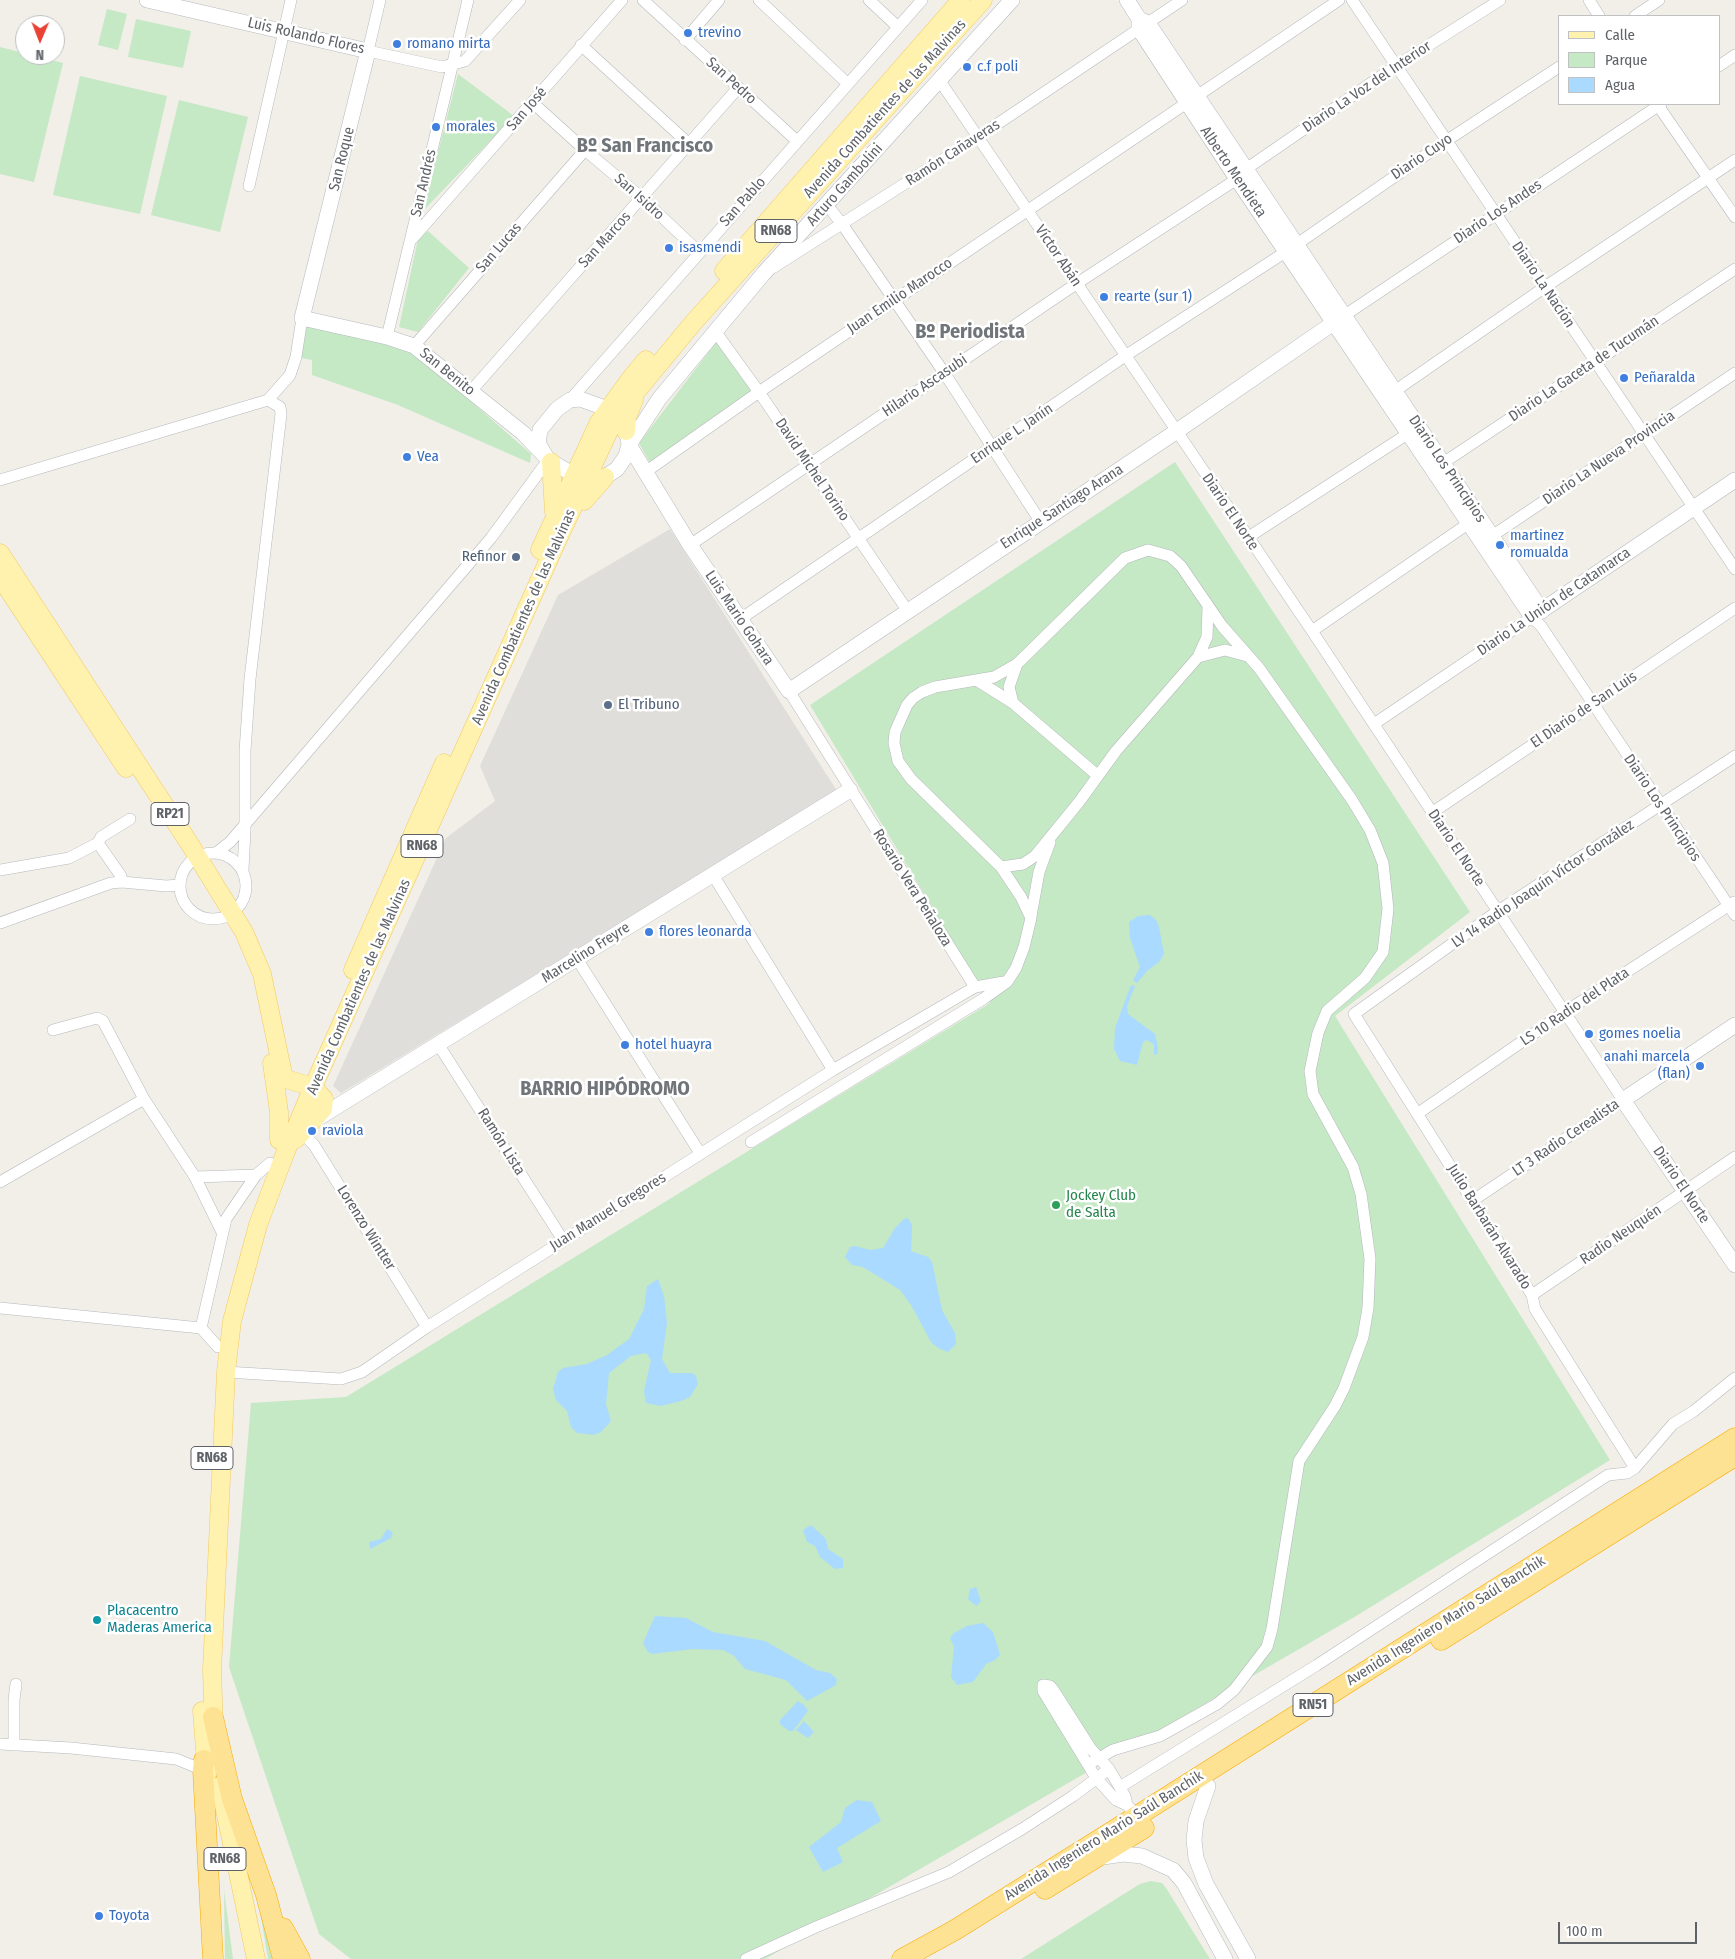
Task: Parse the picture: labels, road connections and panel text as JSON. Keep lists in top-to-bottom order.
{
  "streets": {
    "highway": ["RN68", "Avenida Ingeniero Mario Saúl Banchik", "RN51"],
    "main road": ["Avenida Combatientes de las Malvinas", "RP21"],
    "street": [
      "Luis Rolando Flores",
      "San Pedro",
      "Diario La Voz del Interior",
      "San José",
      "Ramón Cañaveras",
      "Diario Cuyo",
      "San Roque",
      "Alberto Mendieta",
      "San Andrés",
      "Arturo Gambolini",
      "San Isidro",
      "San Pablo",
      "Diario Los Andes",
      "San Marcos",
      "San Lucas",
      "Víctor Abán",
      "Diario La Nación",
      "Juan Emilio Marocco",
      "Diario La Gaceta de Tucumán",
      "San Benito",
      "Hilario Ascasubi",
      "Enrique L. Janín",
      "Diario La Nueva Provincia",
      "Diario Los Principios",
      "David Michel Torino",
      "Enrique Santiago Arana",
      "Diario El Norte",
      "Diario La Unión de Catamarca",
      "Luis Mario Gohara",
      "El Diario de San Luis",
      "LV 14 Radio Joaquín Víctor González",
      "Rosario Vera Peñaloza",
      "Marcelino Freyre",
      "LS 10 Radio del Plata",
      "LT 3 Radio Cerealista",
      "Ramón Lista",
      "Juan Manuel Gregores",
      "Julio Barbarán Alvarado",
      "Lorenzo Wintter",
      "Radio Neuquén"
    ]
  },
  "crossings": [
    ["Luis Rolando Flores", "San Roque"],
    ["Luis Rolando Flores", "San Andrés"],
    ["San Pedro", "San Pablo"],
    ["San Pedro", "San Marcos"],
    ["Diario La Voz del Interior", "Alberto Mendieta"],
    ["Diario La Voz del Interior", "Diario La Nación"],
    ["Diario La Voz del Interior", "Hilario Ascasubi"],
    ["San José", "San Andrés"],
    ["San José", "San Isidro"],
    ["Avenida Combatientes de las Malvinas", "Arturo Gambolini"],
    ["Avenida Combatientes de las Malvinas", "RN68"],
    ["Avenida Combatientes de las Malvinas", "San Benito"],
    ["Avenida Combatientes de las Malvinas", "Luis Mario Gohara"],
    ["Avenida Combatientes de las Malvinas", "RP21"],
    ["Avenida Combatientes de las Malvinas", "Juan Manuel Gregores"],
    ["Ramón Cañaveras", "Alberto Mendieta"],
    ["Ramón Cañaveras", "Arturo Gambolini"],
    ["Ramón Cañaveras", "Víctor Abán"],
    ["Diario Cuyo", "Alberto Mendieta"],
    ["Diario Cuyo", "Diario La Nación"],
    ["Diario Cuyo", "Enrique L. Janín"],
    ["San Roque", "San Benito"],
    ["Alberto Mendieta", "Diario Los Andes"],
    ["Alberto Mendieta", "Juan Emilio Marocco"],
    ["Alberto Mendieta", "Hilario Ascasubi"],
    ["Alberto Mendieta", "Enrique L. Janín"],
    ["Alberto Mendieta", "Diario Los Principios"],
    ["Alberto Mendieta", "Enrique Santiago Arana"],
    ["San Andrés", "San Benito"],
    ["Arturo Gambolini", "Víctor Abán"],
    ["Arturo Gambolini", "San Benito"],
    ["Arturo Gambolini", "David Michel Torino"],
    ["Arturo Gambolini", "Luis Mario Gohara"],
    ["San Isidro", "San Pablo"],
    ["San Isidro", "San Marcos"],
    ["San Isidro", "San Lucas"],
    ["Diario Los Andes", "Diario La Nación"],
    ["Diario Los Andes", "Diario Los Principios"],
    ["Diario Los Andes", "Enrique Santiago Arana"],
    ["San Marcos", "San Benito"],
    ["San Lucas", "San Benito"],
    ["Víctor Abán", "Juan Emilio Marocco"],
    ["Víctor Abán", "Hilario Ascasubi"],
    ["Víctor Abán", "Enrique L. Janín"],
    ["Víctor Abán", "Enrique Santiago Arana"],
    ["Víctor Abán", "Diario El Norte"],
    ["Diario La Nación", "Diario La Gaceta de Tucumán"],
    ["Diario La Nación", "Diario La Nueva Provincia"],
    ["Diario La Nación", "Diario La Unión de Catamarca"],
    ["Juan Emilio Marocco", "David Michel Torino"],
    ["Juan Emilio Marocco", "Luis Mario Gohara"],
    ["Diario La Gaceta de Tucumán", "Diario Los Principios"],
    ["Hilario Ascasubi", "David Michel Torino"],
    ["Hilario Ascasubi", "Luis Mario Gohara"],
    ["Enrique L. Janín", "David Michel Torino"],
    ["Enrique L. Janín", "Luis Mario Gohara"],
    ["Diario La Nueva Provincia", "Diario Los Principios"],
    ["Diario Los Principios", "Enrique Santiago Arana"],
    ["Diario Los Principios", "Diario La Unión de Catamarca"],
    ["Diario Los Principios", "El Diario de San Luis"],
    ["Diario Los Principios", "LV 14 Radio Joaquín Víctor González"],
    ["Diario Los Principios", "LS 10 Radio del Plata"],
    ["David Michel Torino", "Enrique Santiago Arana"],
    ["Enrique Santiago Arana", "Diario El Norte"],
    ["Enrique Santiago Arana", "Luis Mario Gohara"],
    ["Diario El Norte", "Diario La Unión de Catamarca"],
    ["Diario El Norte", "El Diario de San Luis"],
    ["Diario El Norte", "LV 14 Radio Joaquín Víctor González"],
    ["Diario El Norte", "LS 10 Radio del Plata"],
    ["Diario El Norte", "LT 3 Radio Cerealista"],
    ["Diario El Norte", "Radio Neuquén"],
    ["Luis Mario Gohara", "Rosario Vera Peñaloza"],
    ["Luis Mario Gohara", "Marcelino Freyre"],
    ["LV 14 Radio Joaquín Víctor González", "Julio Barbarán Alvarado"],
    ["Rosario Vera Peñaloza", "Marcelino Freyre"],
    ["Rosario Vera Peñaloza", "Juan Manuel Gregores"],
    ["Marcelino Freyre", "Ramón Lista"],
    ["Marcelino Freyre", "Lorenzo Wintter"],
    ["LS 10 Radio del Plata", "Julio Barbarán Alvarado"],
    ["LT 3 Radio Cerealista", "Julio Barbarán Alvarado"],
    ["Ramón Lista", "Juan Manuel Gregores"],
    ["Juan Manuel Gregores", "Lorenzo Wintter"],
    ["Julio Barbarán Alvarado", "Radio Neuquén"]
  ],
  "districts": ["Bº San Francisco", "Bº Periodista", "BARRIO HIPÓDROMO"],
  "places": [
    "trevino",
    "romano mirta",
    "c.f poli",
    "morales",
    "isasmendi",
    "rearte (sur 1)",
    "Peñaralda",
    "Vea",
    "martinez romualda",
    "Refinor",
    "El Tribuno",
    "flores leonarda",
    "gomes noelia",
    "hotel huayra",
    "anahi marcela (flan)",
    "raviola",
    "Jockey Club de Salta",
    "Placacentro Maderas America",
    "Toyota"
  ],
  "legend": ["Calle", "Parque", "Agua"],
  "scale_bar": "100 m",
  "north": "bottom"
}
